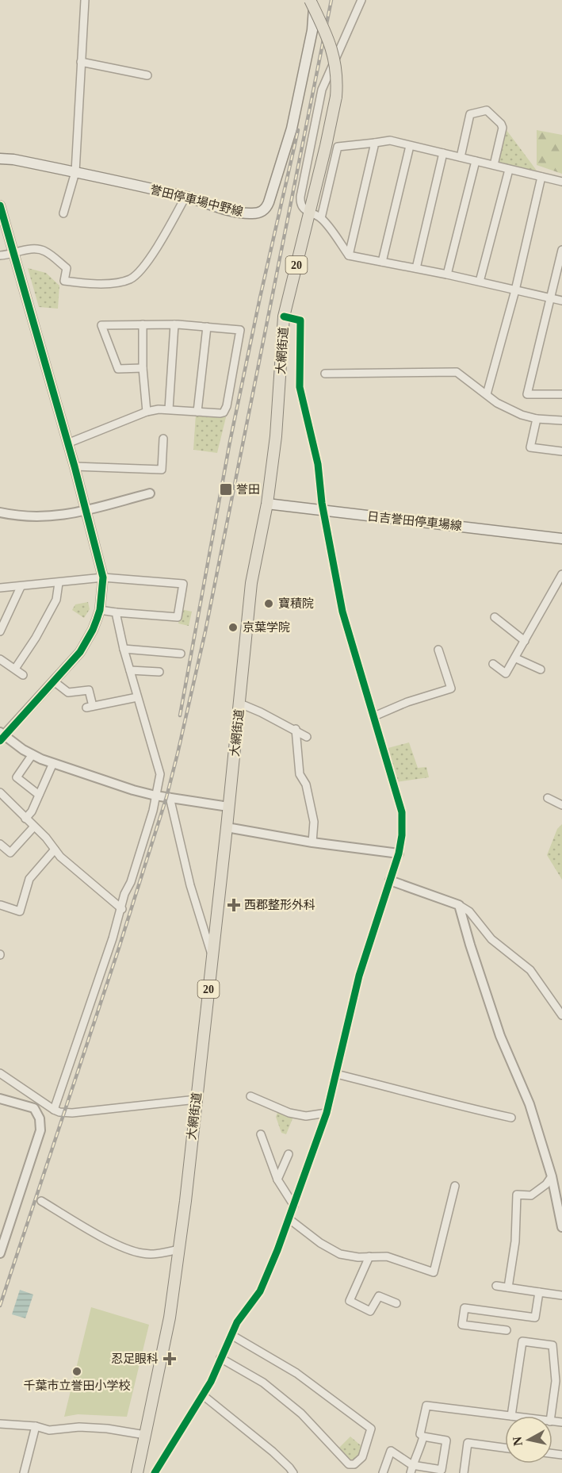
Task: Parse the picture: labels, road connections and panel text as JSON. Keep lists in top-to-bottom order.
{
  "streets": {
    "main road": [
      "誉田停車場中野線",
      "20",
      "大網街道",
      "日吉誉田停車場線"
    ]
  },
  "crossings": [
    ["大網街道", "日吉誉田停車場線"]
  ],
  "places": {
    "transit": ["誉田"],
    "other": ["寶積院", "京葉学院", "千葉市立誉田小学校"],
    "health": ["西郡整形外科", "忍足眼科"]
  },
  "north": "left"
}
